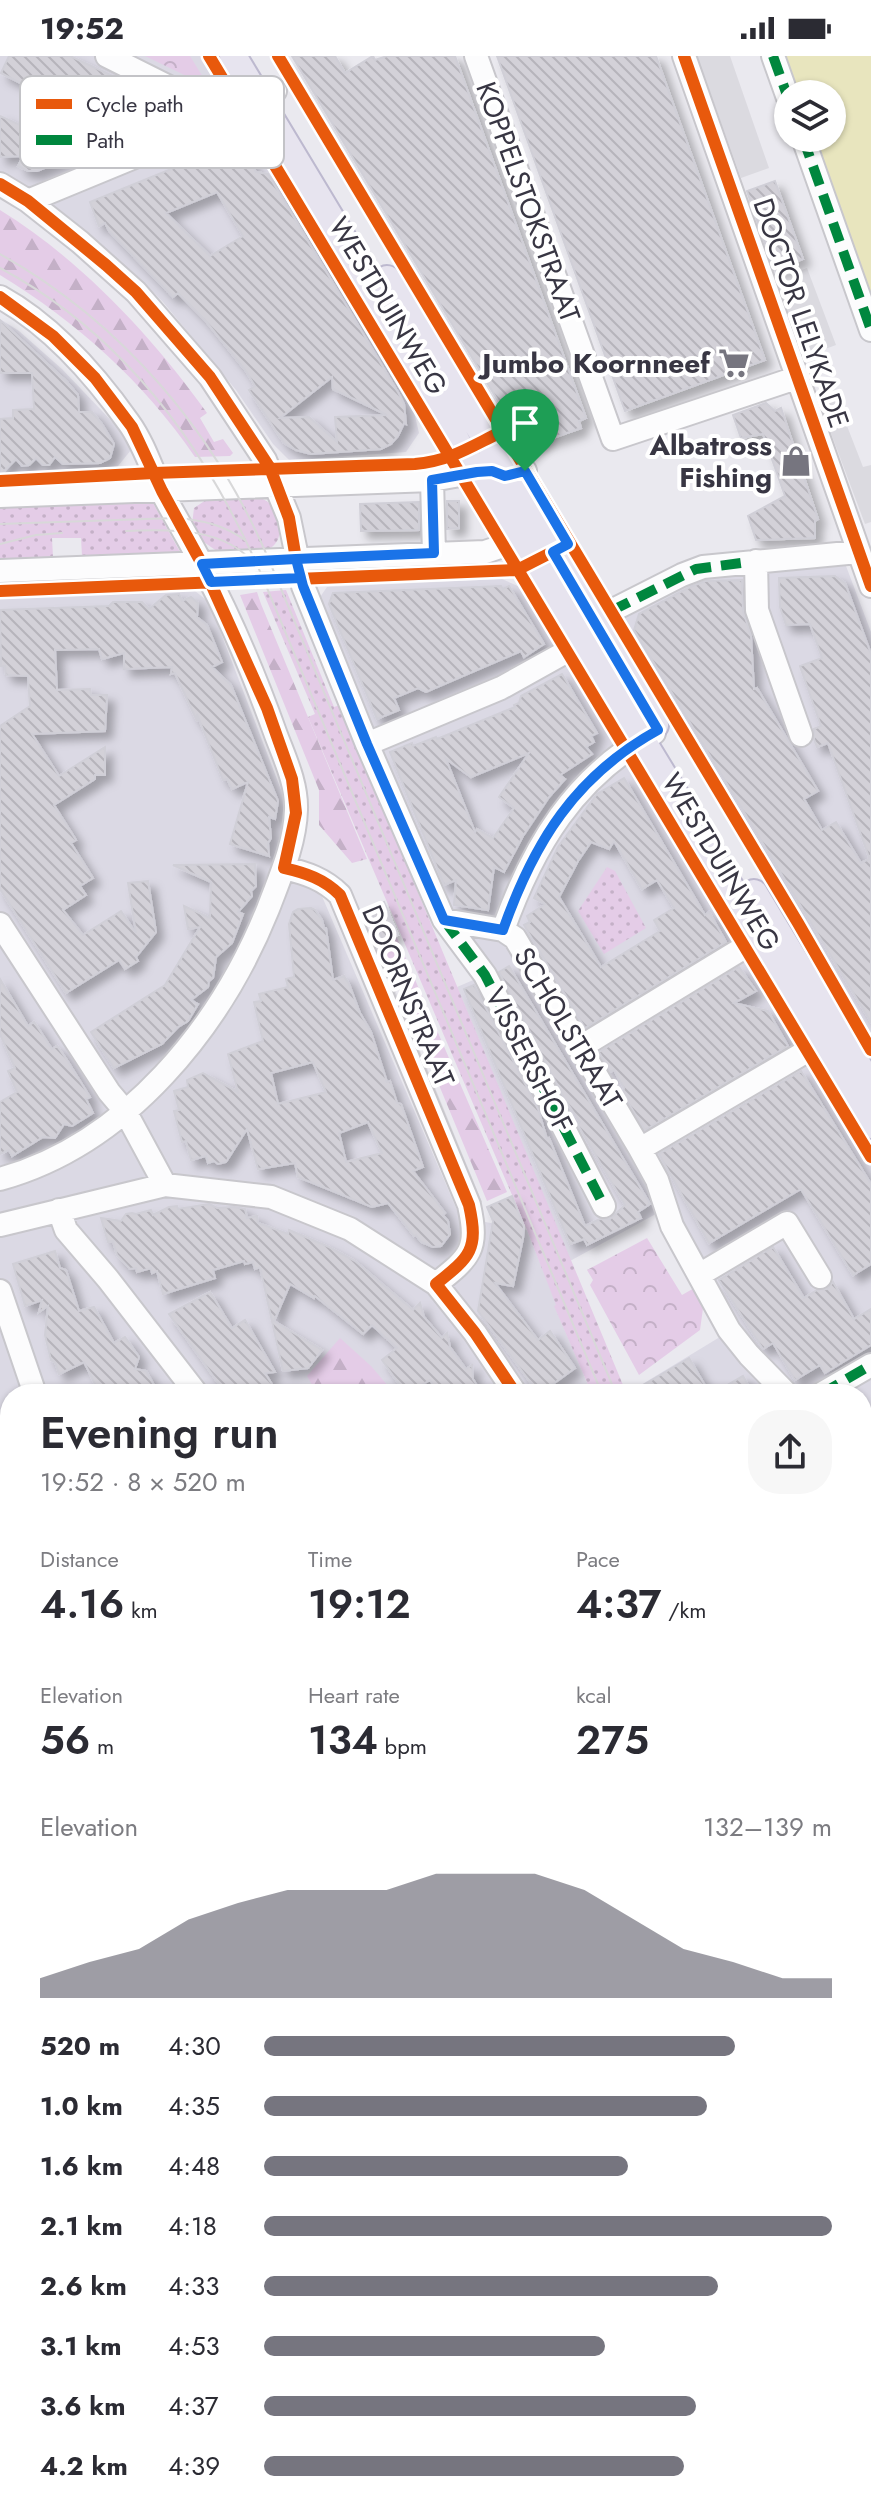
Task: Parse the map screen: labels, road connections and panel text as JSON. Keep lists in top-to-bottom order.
{
  "streets": {
    "main road": ["WESTDUINWEG"],
    "street": [
      "KOPPELSTOKSTRAAT",
      "DOCTOR LELYKADE",
      "DOORNSTRAAT",
      "SCHOLSTRAAT",
      "VISSERSHOF"
    ]
  },
  "crossings": [
    ["KOPPELSTOKSTRAAT", "DOCTOR LELYKADE"],
    ["SCHOLSTRAAT", "VISSERSHOF"]
  ],
  "places": {
    "supermarket": ["Jumbo Koornneef"],
    "shop": ["Albatross Fishing"]
  },
  "legend": ["Cycle path", "Path"],
  "page": {
    "status": "19:52",
    "heading": ["Evening run", "19:52 · 8 × 520 m"],
    "stats": [
      ["Distance", "4.16 km"],
      ["Time", "19:12"],
      ["Pace", "4:37 /km"],
      ["Elevation", "56 m"],
      ["Heart rate", "134 bpm"],
      ["kcal", "275"]
    ],
    "chart": ["Elevation", "132–139 m"],
    "list": [
      {
        "name": "520 m",
        "note": "4:30"
      },
      {
        "name": "1.0 km",
        "note": "4:35"
      },
      {
        "name": "1.6 km",
        "note": "4:48"
      },
      {
        "name": "2.1 km",
        "note": "4:18"
      },
      {
        "name": "2.6 km",
        "note": "4:33"
      },
      {
        "name": "3.1 km",
        "note": "4:53"
      },
      {
        "name": "3.6 km",
        "note": "4:37"
      },
      {
        "name": "4.2 km",
        "note": "4:39"
      }
    ]
  }
}
